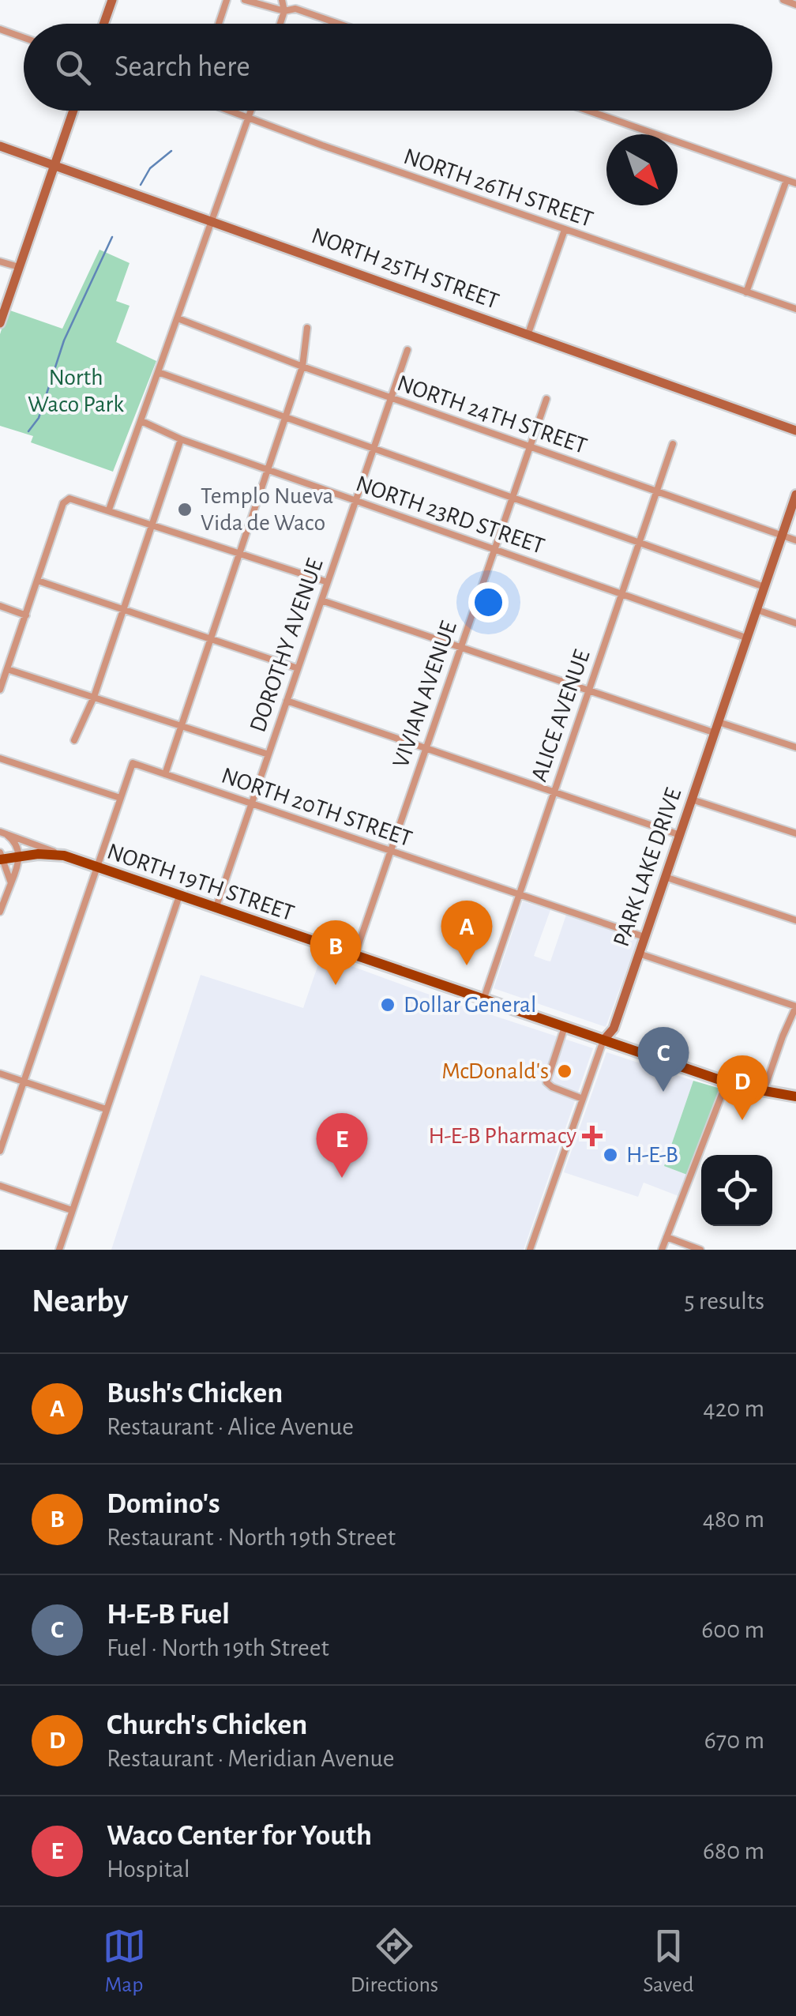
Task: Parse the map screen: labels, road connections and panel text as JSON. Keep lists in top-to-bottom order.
{
  "streets": {
    "main road": ["NORTH 19TH STREET"],
    "street": [
      "NORTH 26TH STREET",
      "NORTH 25TH STREET",
      "NORTH 24TH STREET",
      "NORTH 23RD STREET",
      "DOROTHY AVENUE",
      "VIVIAN AVENUE",
      "ALICE AVENUE",
      "NORTH 20TH STREET",
      "PARK LAKE DRIVE"
    ]
  },
  "crossings": [
    ["NORTH 24TH STREET", "DOROTHY AVENUE"],
    ["NORTH 24TH STREET", "VIVIAN AVENUE"],
    ["NORTH 24TH STREET", "ALICE AVENUE"],
    ["NORTH 24TH STREET", "PARK LAKE DRIVE"],
    ["NORTH 23RD STREET", "DOROTHY AVENUE"],
    ["NORTH 23RD STREET", "VIVIAN AVENUE"],
    ["NORTH 23RD STREET", "ALICE AVENUE"],
    ["NORTH 23RD STREET", "PARK LAKE DRIVE"],
    ["DOROTHY AVENUE", "NORTH 20TH STREET"],
    ["DOROTHY AVENUE", "NORTH 19TH STREET"],
    ["VIVIAN AVENUE", "NORTH 20TH STREET"],
    ["VIVIAN AVENUE", "NORTH 19TH STREET"],
    ["ALICE AVENUE", "NORTH 20TH STREET"],
    ["ALICE AVENUE", "NORTH 19TH STREET"],
    ["NORTH 20TH STREET", "PARK LAKE DRIVE"],
    ["PARK LAKE DRIVE", "NORTH 19TH STREET"]
  ],
  "parks": ["North Waco Park"],
  "places": {
    "other": [
      "Templo Nueva Vida de Waco",
      "Dollar General",
      "McDonald's",
      "H-E-B"
    ],
    "health": ["H-E-B Pharmacy"]
  },
  "north": "bottom right",
  "page": {
    "search": "Search here",
    "pins": [
      "A",
      "B",
      "C",
      "D",
      "E"
    ],
    "heading": ["Nearby", "5 results"],
    "list": [
      {
        "mark": "A",
        "name": "Bush's Chicken",
        "note": "Restaurant · Alice Avenue",
        "value": "420 m"
      },
      {
        "mark": "B",
        "name": "Domino's",
        "note": "Restaurant · North 19th Street",
        "value": "480 m"
      },
      {
        "mark": "C",
        "name": "H-E-B Fuel",
        "note": "Fuel · North 19th Street",
        "value": "600 m"
      },
      {
        "mark": "D",
        "name": "Church's Chicken",
        "note": "Restaurant · Meridian Avenue",
        "value": "670 m"
      },
      {
        "mark": "E",
        "name": "Waco Center for Youth",
        "note": "Hospital",
        "value": "680 m"
      }
    ],
    "nav": ["Map", "Directions", "Saved"]
  }
}
